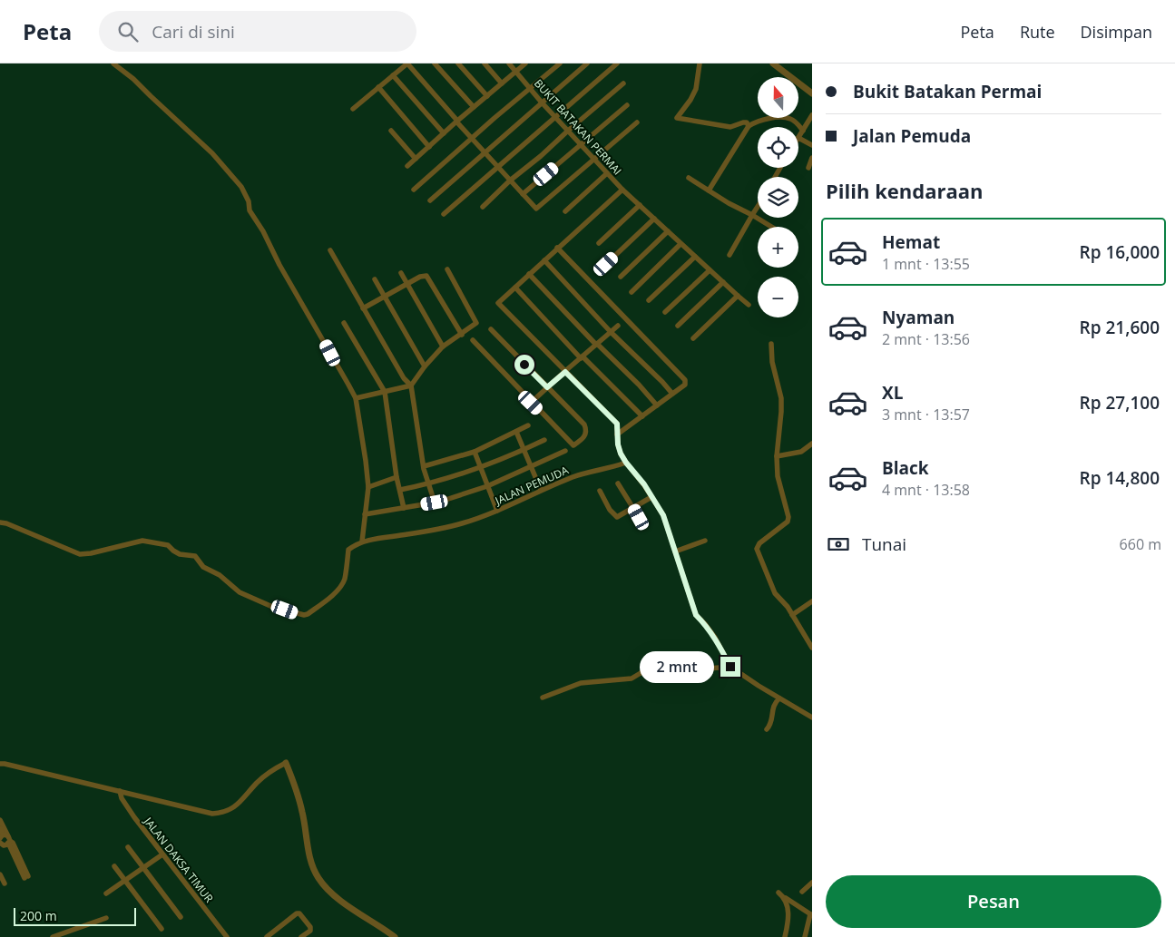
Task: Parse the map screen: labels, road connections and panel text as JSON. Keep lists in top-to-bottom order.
{
  "streets": {
    "street": ["BUKIT BATAKAN PERMAI", "JALAN PEMUDA", "JALAN DAKSA TIMUR"]
  },
  "crossings": [
    ["BUKIT BATAKAN PERMAI", "JALAN PEMUDA"]
  ],
  "scale_bar": "200 m",
  "north": "top",
  "page": {
    "header": "Peta",
    "search": "Cari di sini",
    "nav": ["Peta", "Rute", "Disimpan"],
    "banner": ["Bukit Batakan Permai", "Jalan Pemuda"],
    "map_buttons": ["+", "−"],
    "heading": "Pilih kendaraan",
    "list": [
      {
        "name": "Hemat",
        "note": "1 mnt · 13:55",
        "value": "Rp 16,000"
      },
      {
        "name": "Nyaman",
        "note": "2 mnt · 13:56",
        "value": "Rp 21,600"
      },
      {
        "name": "XL",
        "note": "3 mnt · 13:57",
        "value": "Rp 27,100"
      },
      {
        "name": "Black",
        "note": "4 mnt · 13:58",
        "value": "Rp 14,800"
      }
    ],
    "pay": ["Tunai", "660 m"],
    "bubble": "2 mnt",
    "buttons": "Pesan",
    "scale": "200 m"
  }
}
